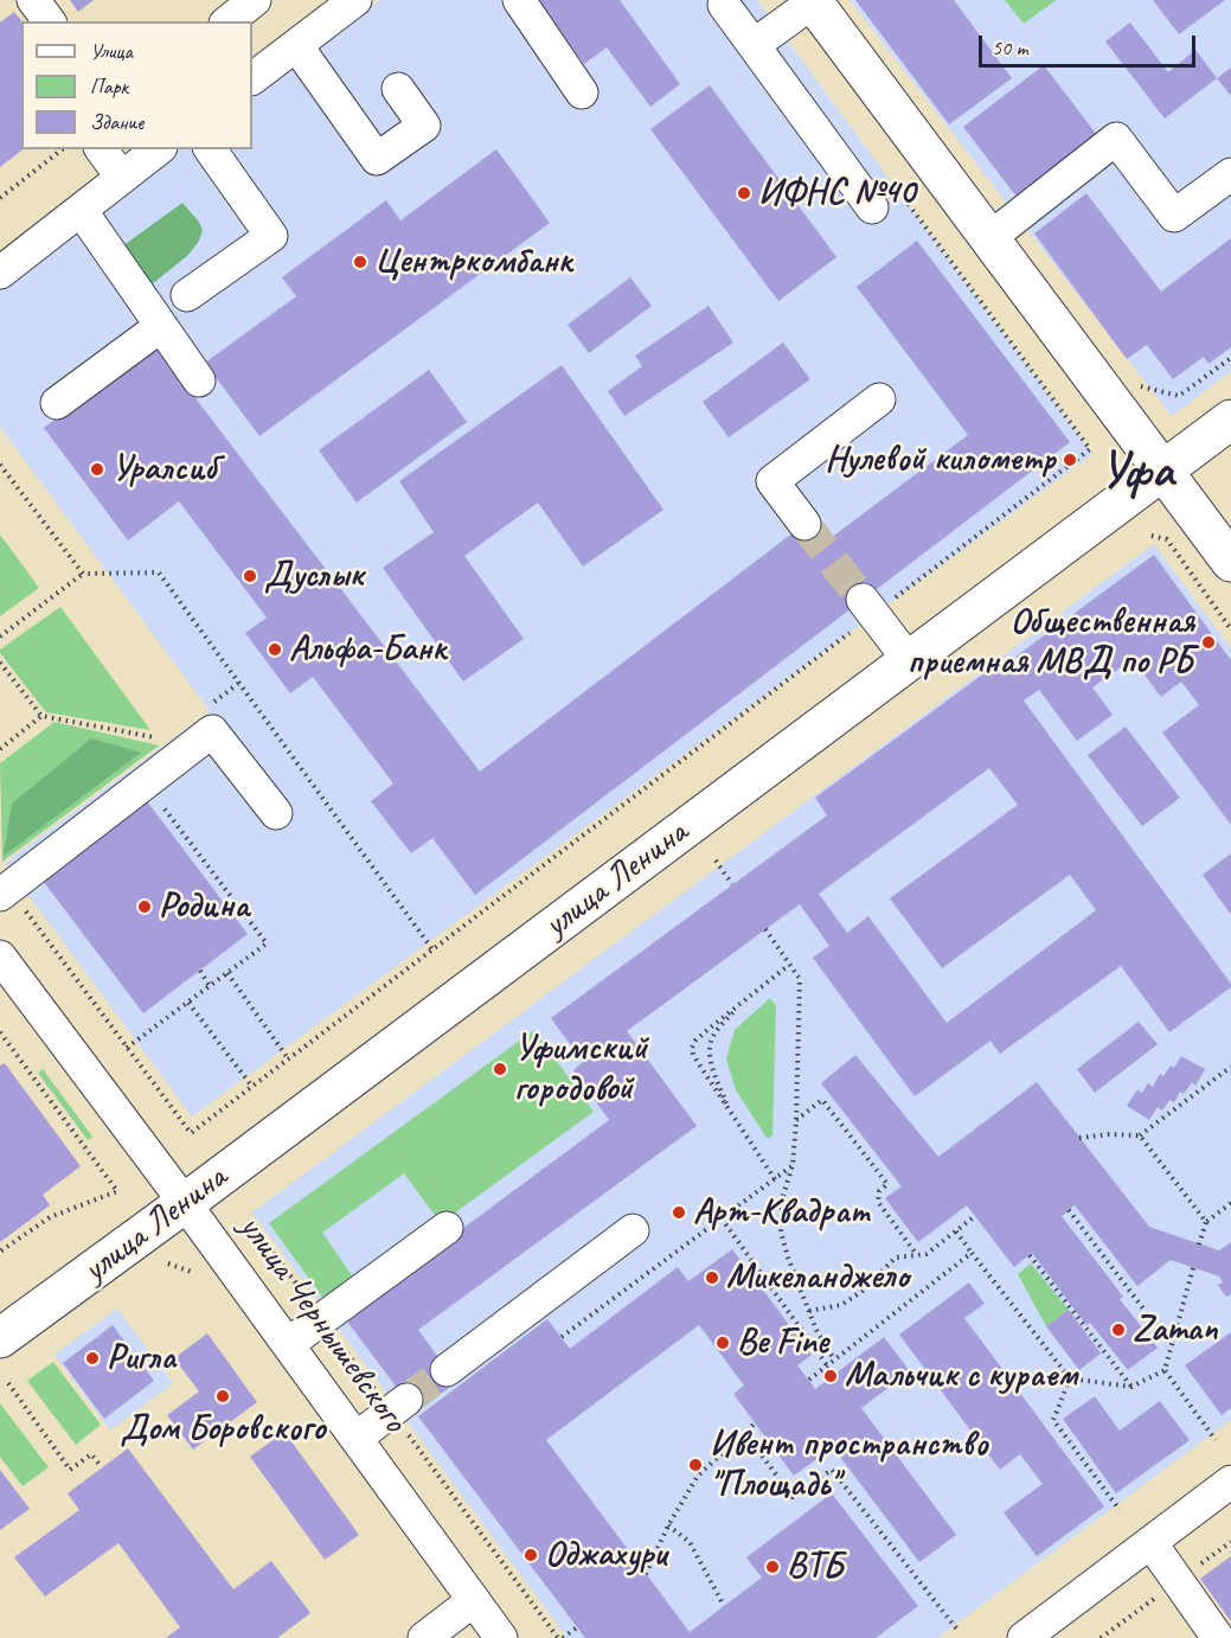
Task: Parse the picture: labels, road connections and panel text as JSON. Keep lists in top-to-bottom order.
{
  "streets": {
    "main road": ["улица Ленина"],
    "street": ["улица Чернышевского"]
  },
  "crossings": [
    ["улица Ленина", "улица Чернышевского"]
  ],
  "districts": ["Уфа"],
  "places": [
    "ИФНС №40",
    "Центркомбанк",
    "Нулевой километр",
    "Уралсиб",
    "Дуслык",
    "Общественная приемная МВД по РБ",
    "Альфа-Банк",
    "Родина",
    "Уфимский городовой",
    "Арт-Квадрат",
    "Микеланджело",
    "Zaman",
    "Be Fine",
    "Ригла",
    "Мальчик с кураем",
    "Дом Боровского",
    "Ивент пространство \"Площадь\"",
    "Оджахури",
    "ВТБ"
  ],
  "legend": ["Улица", "Парк", "Здание"],
  "scale_bar": "50 m"
}
